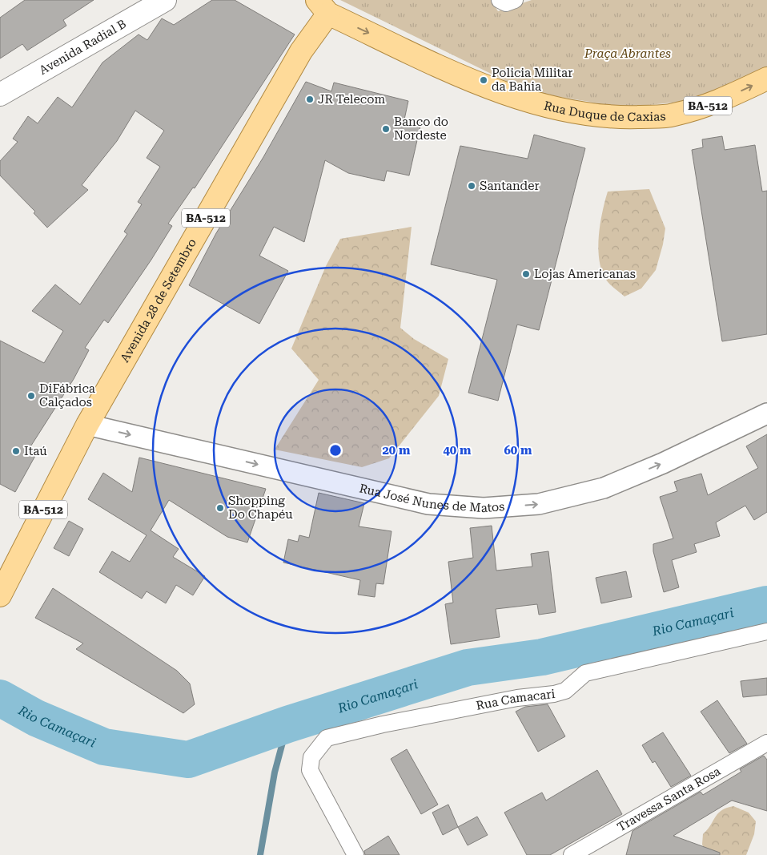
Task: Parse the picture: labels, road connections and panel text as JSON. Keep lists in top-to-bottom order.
{
  "streets": {
    "main road": [
      "Avenida Radial B",
      "BA-512",
      "Rua Duque de Caxias",
      "Avenida 28 de Setembro"
    ],
    "street": ["Rua José Nunes de Matos", "Rua Camacari", "Travessa Santa Rosa"]
  },
  "crossings": [
    ["Rua Duque de Caxias", "Avenida 28 de Setembro"],
    ["Avenida 28 de Setembro", "Rua José Nunes de Matos"]
  ],
  "one_way": ["Rua Duque de Caxias", "Rua José Nunes de Matos"],
  "water": ["Rio Camaçari"],
  "parks": ["Praça Abrantes"],
  "places": [
    "Policia Militar da Bahia",
    "JR Telecom",
    "Banco do Nordeste",
    "Santander",
    "Lojas Americanas",
    "DiFábrica Calçados",
    "Itaú",
    "Shopping Do Chapéu"
  ],
  "rings": ["20 m", "40 m", "60 m"]
}
